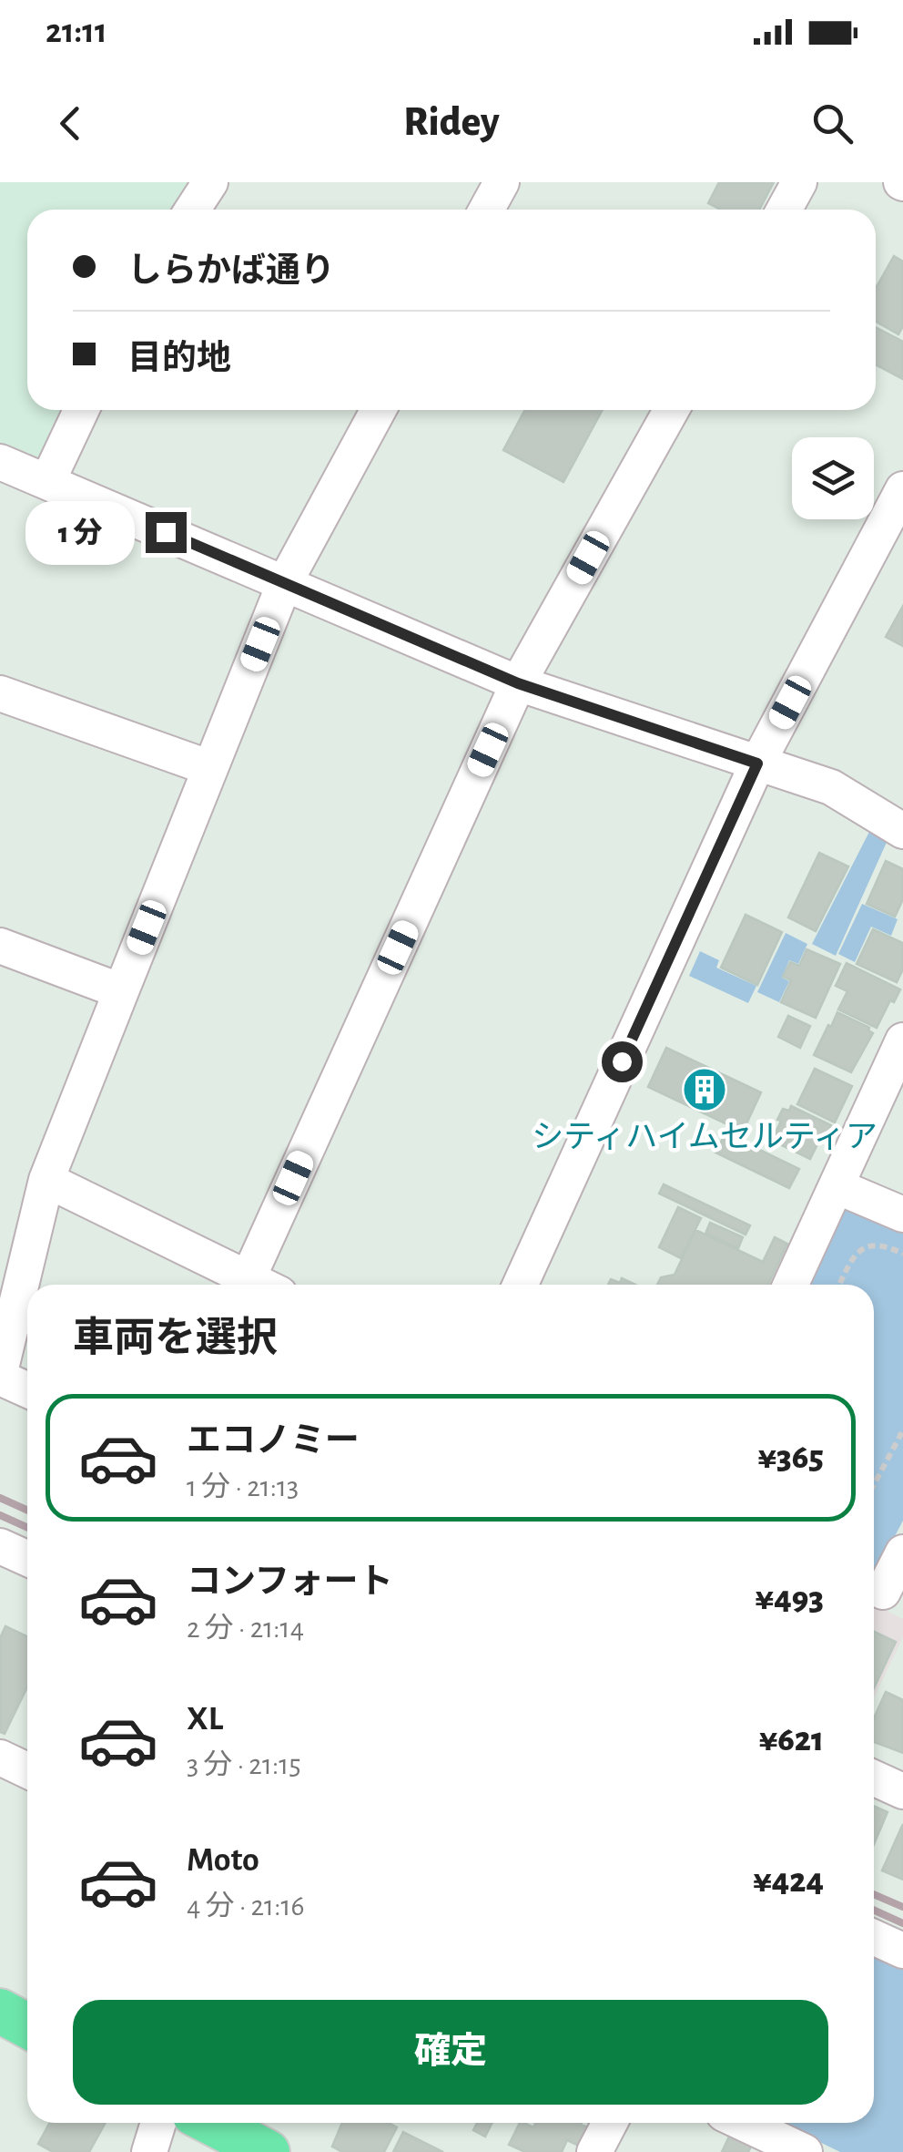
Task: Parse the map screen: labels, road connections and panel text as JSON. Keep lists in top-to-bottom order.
{
  "places": {
    "building": ["シティハイムセルティア"]
  },
  "page": {
    "status": "21:11",
    "header": "Ridey",
    "banner": ["しらかば通り", "目的地"],
    "bubble": "1 分",
    "heading": "車両を選択",
    "list": [
      {
        "name": "エコノミー",
        "note": "1 分 · 21:13",
        "value": "¥365"
      },
      {
        "name": "コンフォート",
        "note": "2 分 · 21:14",
        "value": "¥493"
      },
      {
        "name": "XL",
        "note": "3 分 · 21:15",
        "value": "¥621"
      },
      {
        "name": "Moto",
        "note": "4 分 · 21:16",
        "value": "¥424"
      }
    ],
    "buttons": "確定"
  }
}
